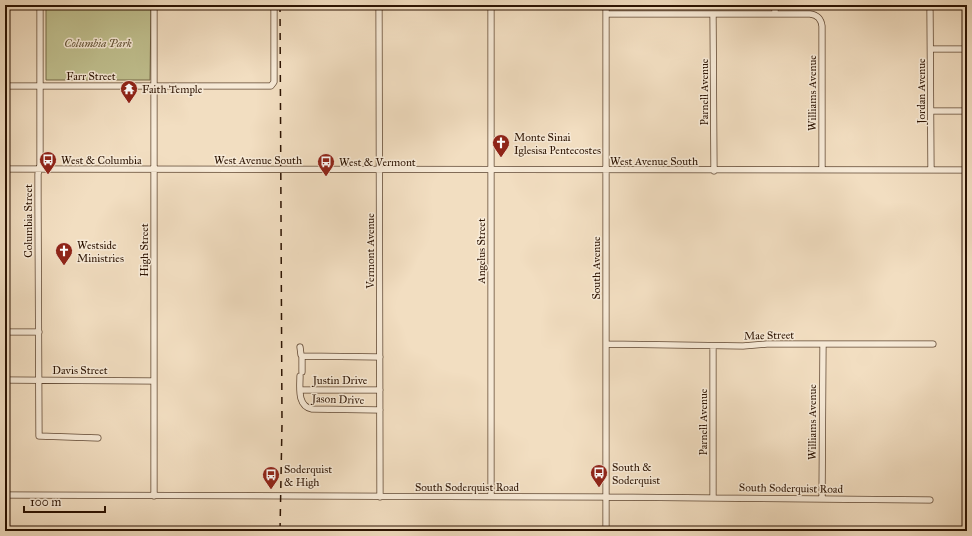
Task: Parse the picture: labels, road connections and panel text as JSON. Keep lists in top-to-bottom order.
{
  "streets": {
    "street": [
      "Farr Street",
      "Jordan Avenue",
      "Parnell Avenue",
      "Williams Avenue",
      "West Avenue South",
      "Columbia Street",
      "High Street",
      "Vermont Avenue",
      "Angelus Street",
      "South Avenue",
      "Mae Street",
      "Davis Street",
      "Justin Drive",
      "Jason Drive",
      "South Soderquist Road"
    ]
  },
  "crossings": [
    ["Farr Street", "Columbia Street"],
    ["Farr Street", "High Street"],
    ["Jordan Avenue", "West Avenue South"],
    ["Parnell Avenue", "West Avenue South"],
    ["Parnell Avenue", "Mae Street"],
    ["Parnell Avenue", "South Soderquist Road"],
    ["Williams Avenue", "West Avenue South"],
    ["Williams Avenue", "Mae Street"],
    ["Williams Avenue", "South Soderquist Road"],
    ["West Avenue South", "Columbia Street"],
    ["West Avenue South", "High Street"],
    ["West Avenue South", "Vermont Avenue"],
    ["West Avenue South", "Angelus Street"],
    ["West Avenue South", "South Avenue"],
    ["Columbia Street", "Davis Street"],
    ["High Street", "Davis Street"],
    ["High Street", "South Soderquist Road"],
    ["Vermont Avenue", "Justin Drive"],
    ["Vermont Avenue", "Jason Drive"],
    ["Vermont Avenue", "South Soderquist Road"],
    ["Angelus Street", "South Soderquist Road"],
    ["South Avenue", "Mae Street"],
    ["South Avenue", "South Soderquist Road"],
    ["Justin Drive", "Jason Drive"]
  ],
  "parks": ["Columbia Park"],
  "places": {
    "temple": ["Faith Temple"],
    "church": ["Monte Sinai Iglesisa Pentecostes", "Westside Ministries"],
    "bus stop": [
      "West & Columbia",
      "West & Vermont",
      "South & Soderquist",
      "Soderquist & High"
    ]
  },
  "scale_bar": "100 m"
}
